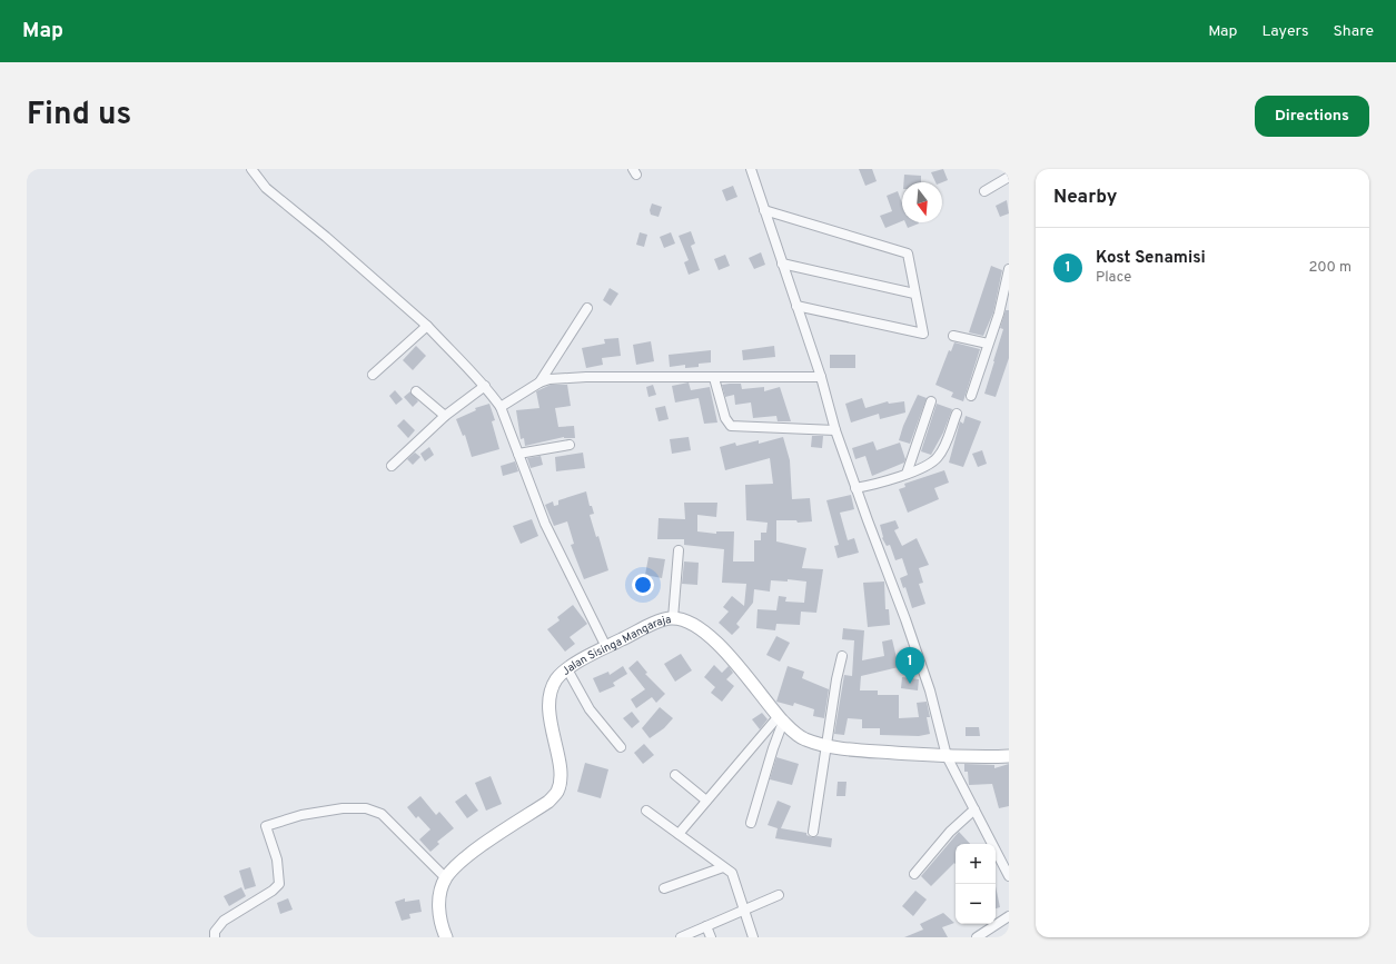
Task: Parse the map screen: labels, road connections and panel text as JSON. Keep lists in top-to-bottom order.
{
  "streets": {
    "street": ["Jalan Sisinga Mangaraja"]
  },
  "north": "bottom",
  "page": {
    "header": "Map",
    "nav": ["Map", "Layers", "Share"],
    "title": "Find us",
    "buttons": "Directions",
    "heading": "Nearby",
    "list": [
      {
        "mark": "1",
        "name": "Kost Senamisi",
        "note": "Place",
        "value": "200 m"
      }
    ],
    "pins": "1",
    "map_buttons": ["+", "−"]
  }
}
